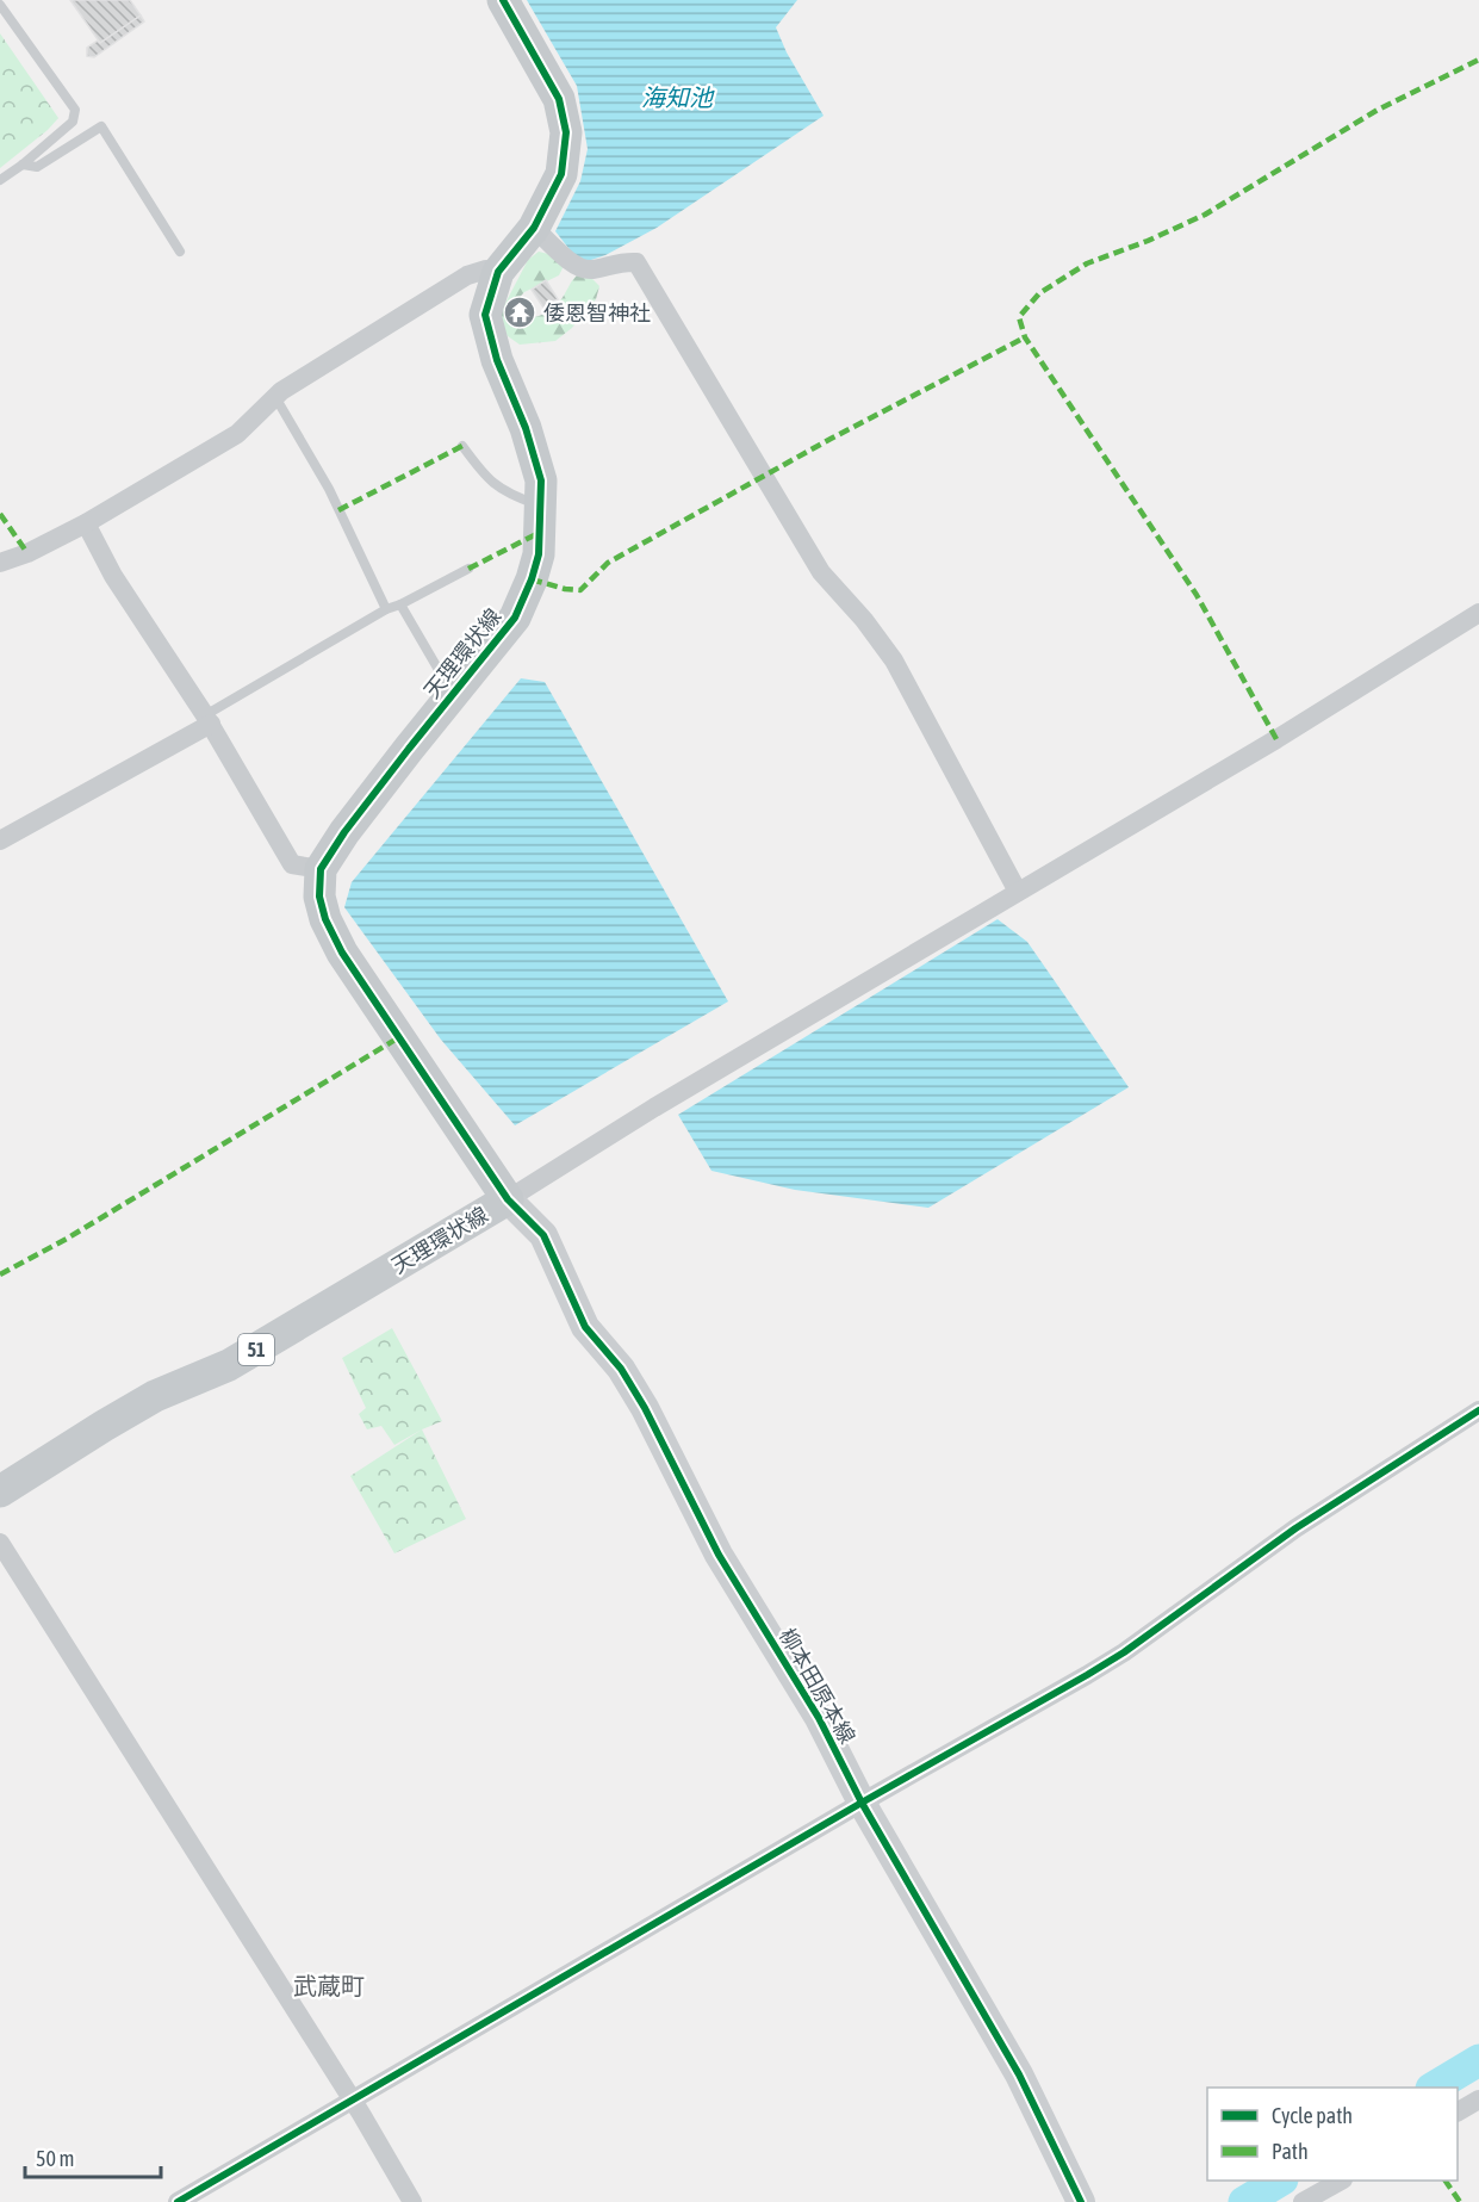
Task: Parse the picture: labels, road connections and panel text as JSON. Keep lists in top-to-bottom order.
{
  "streets": {
    "main road": ["天理環状線", "51", "柳本田原本線"]
  },
  "crossings": [
    ["天理環状線", "柳本田原本線"]
  ],
  "districts": ["武蔵町"],
  "water": ["海知池"],
  "places": {
    "temple": ["倭恩智神社"]
  },
  "legend": ["Cycle path", "Path"],
  "scale_bar": "50 m"
}
